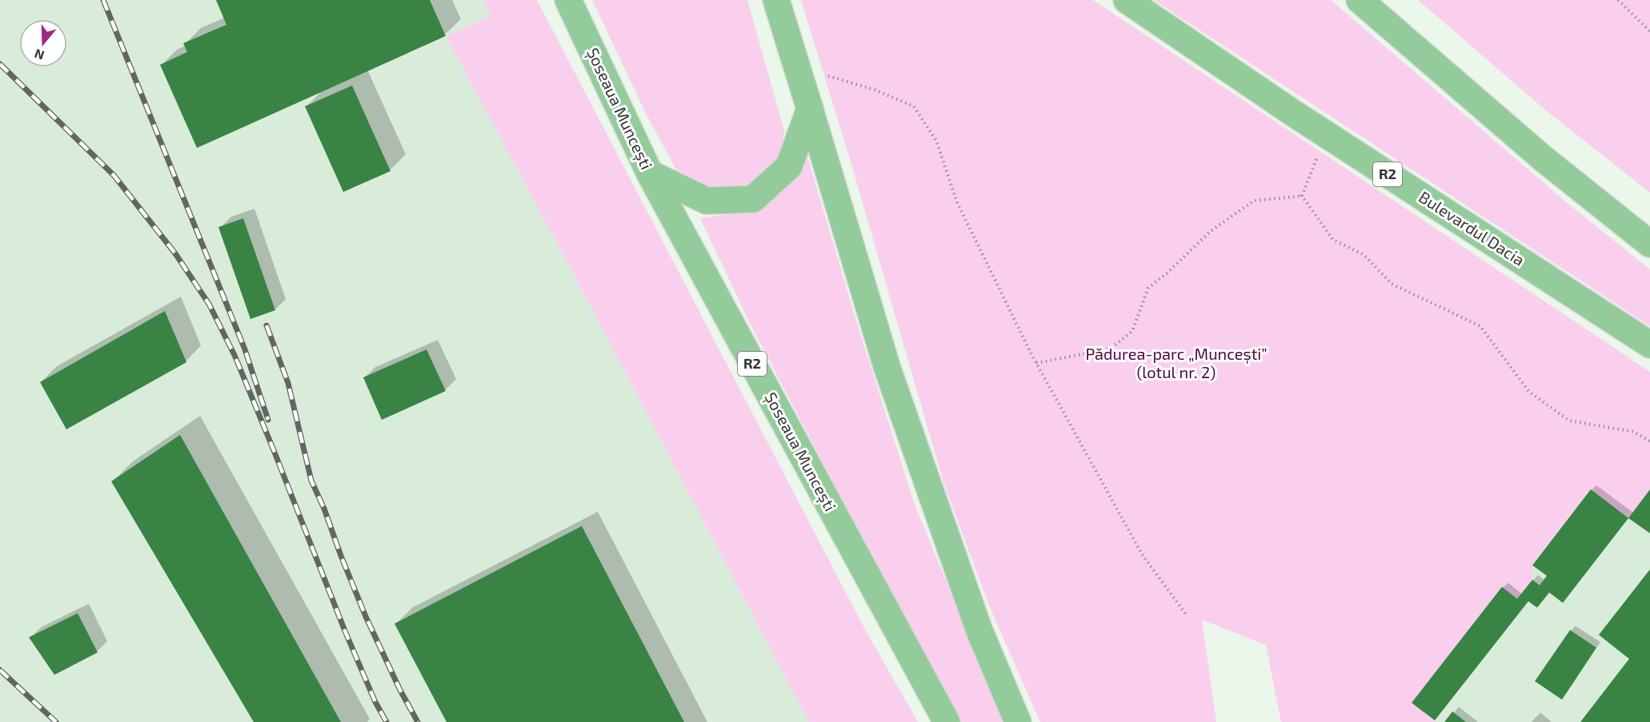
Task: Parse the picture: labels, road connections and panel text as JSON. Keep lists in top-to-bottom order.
{
  "streets": {
    "main road": ["Șoseaua Muncești", "R2", "Bulevardul Dacia"]
  },
  "parks": ["Pădurea-parc „Muncești” (lotul nr. 2)"],
  "north": "bottom"
}
